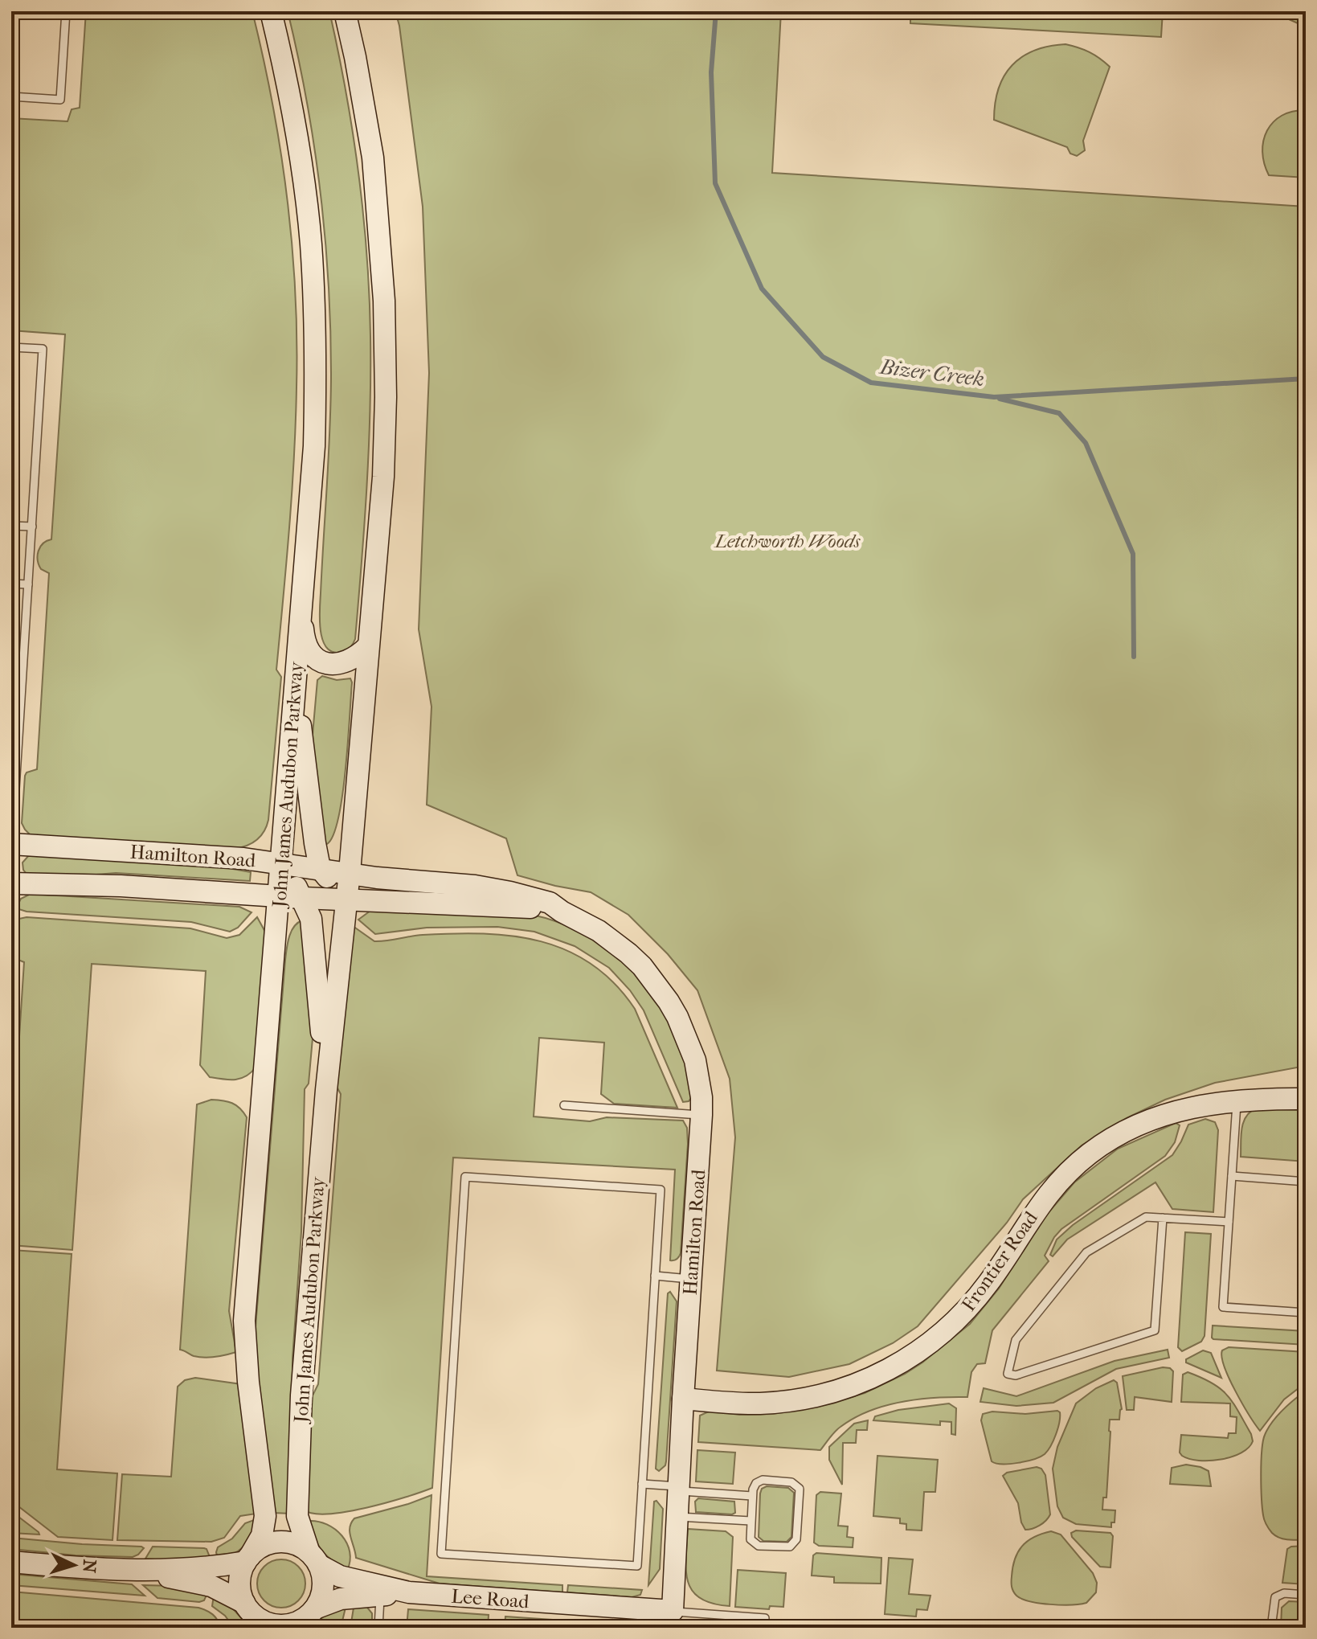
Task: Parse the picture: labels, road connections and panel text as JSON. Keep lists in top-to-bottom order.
{
  "streets": {
    "main road": [
      "John James Audubon Parkway",
      "Hamilton Road",
      "Frontier Road",
      "Lee Road"
    ]
  },
  "crossings": [
    ["John James Audubon Parkway", "Hamilton Road"],
    ["John James Audubon Parkway", "Lee Road"],
    ["Hamilton Road", "Frontier Road"],
    ["Hamilton Road", "Lee Road"]
  ],
  "water": ["Bizer Creek"],
  "parks": ["Letchworth Woods"],
  "north": "right"
}
